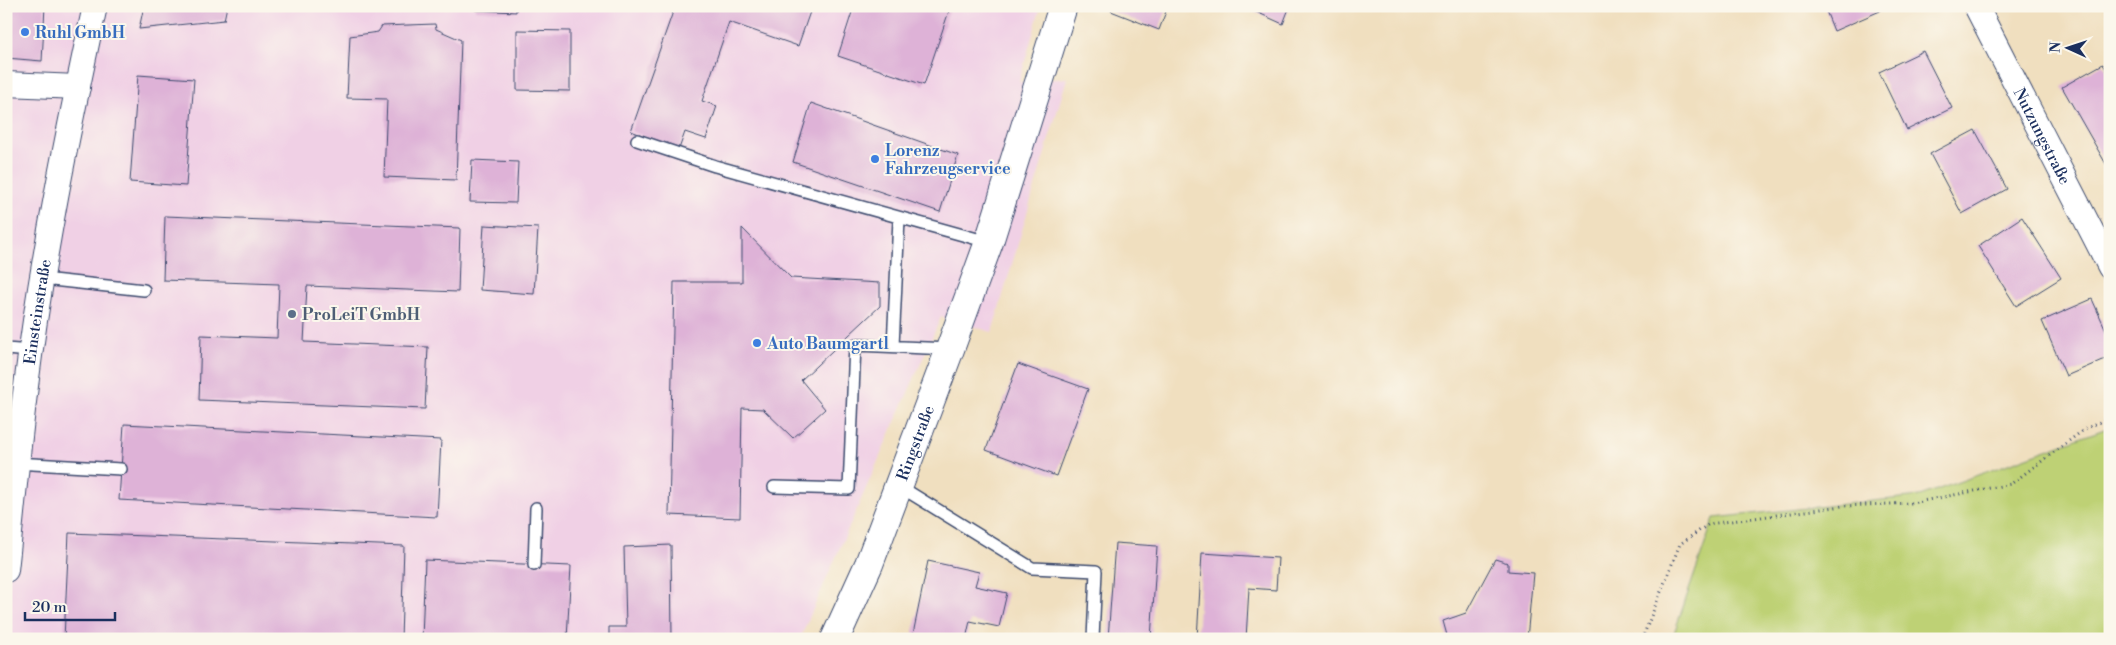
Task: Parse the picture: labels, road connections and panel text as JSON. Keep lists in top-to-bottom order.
{
  "streets": {
    "street": ["Nutzungstraße", "Einsteinstraße", "Ringstraße"]
  },
  "places": [
    "Ruhl GmbH",
    "Lorenz Fahrzeugservice",
    "ProLeiT GmbH",
    "Auto Baumgartl"
  ],
  "scale_bar": "20 m",
  "north": "left"
}
